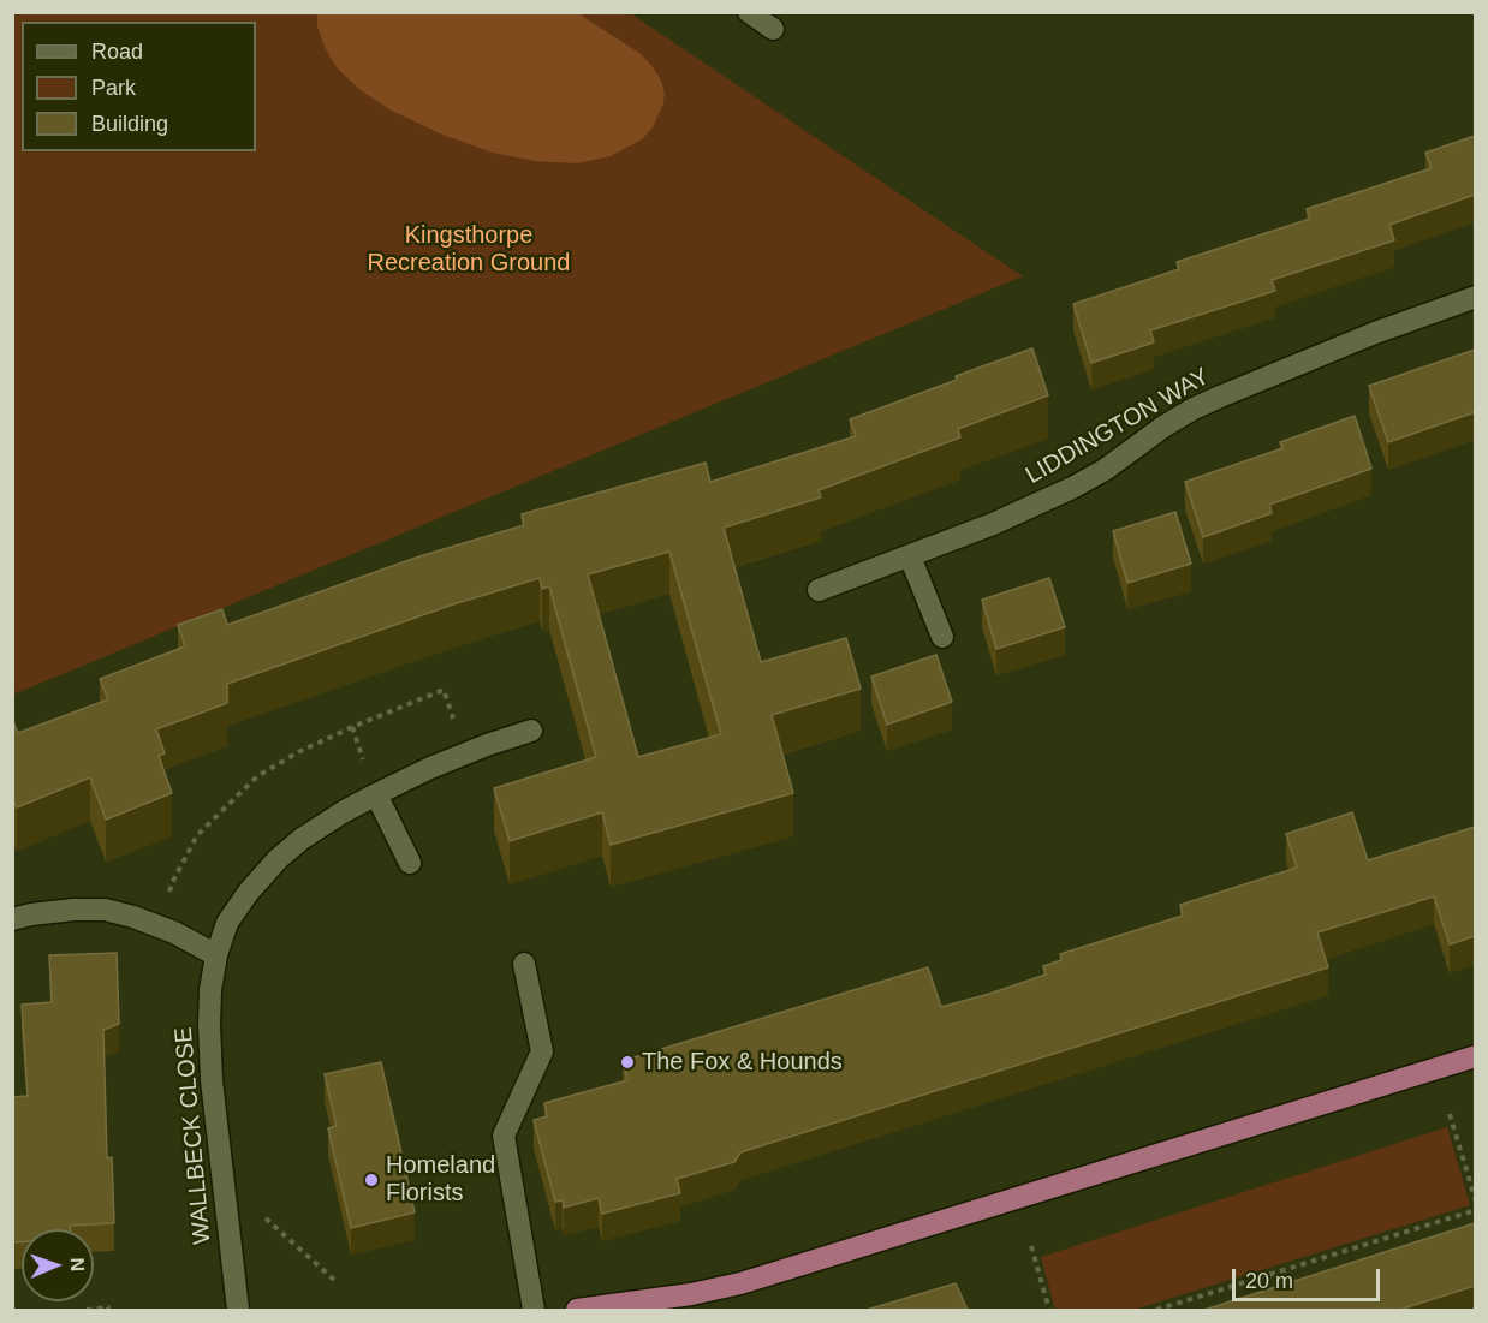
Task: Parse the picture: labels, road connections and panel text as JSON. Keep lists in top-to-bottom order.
{
  "streets": {
    "street": ["LIDDINGTON WAY", "WALLBECK CLOSE"]
  },
  "parks": ["Kingsthorpe Recreation Ground"],
  "places": ["The Fox & Hounds", "Homeland Florists"],
  "legend": ["Road", "Park", "Building"],
  "scale_bar": "20 m",
  "north": "right"
}
